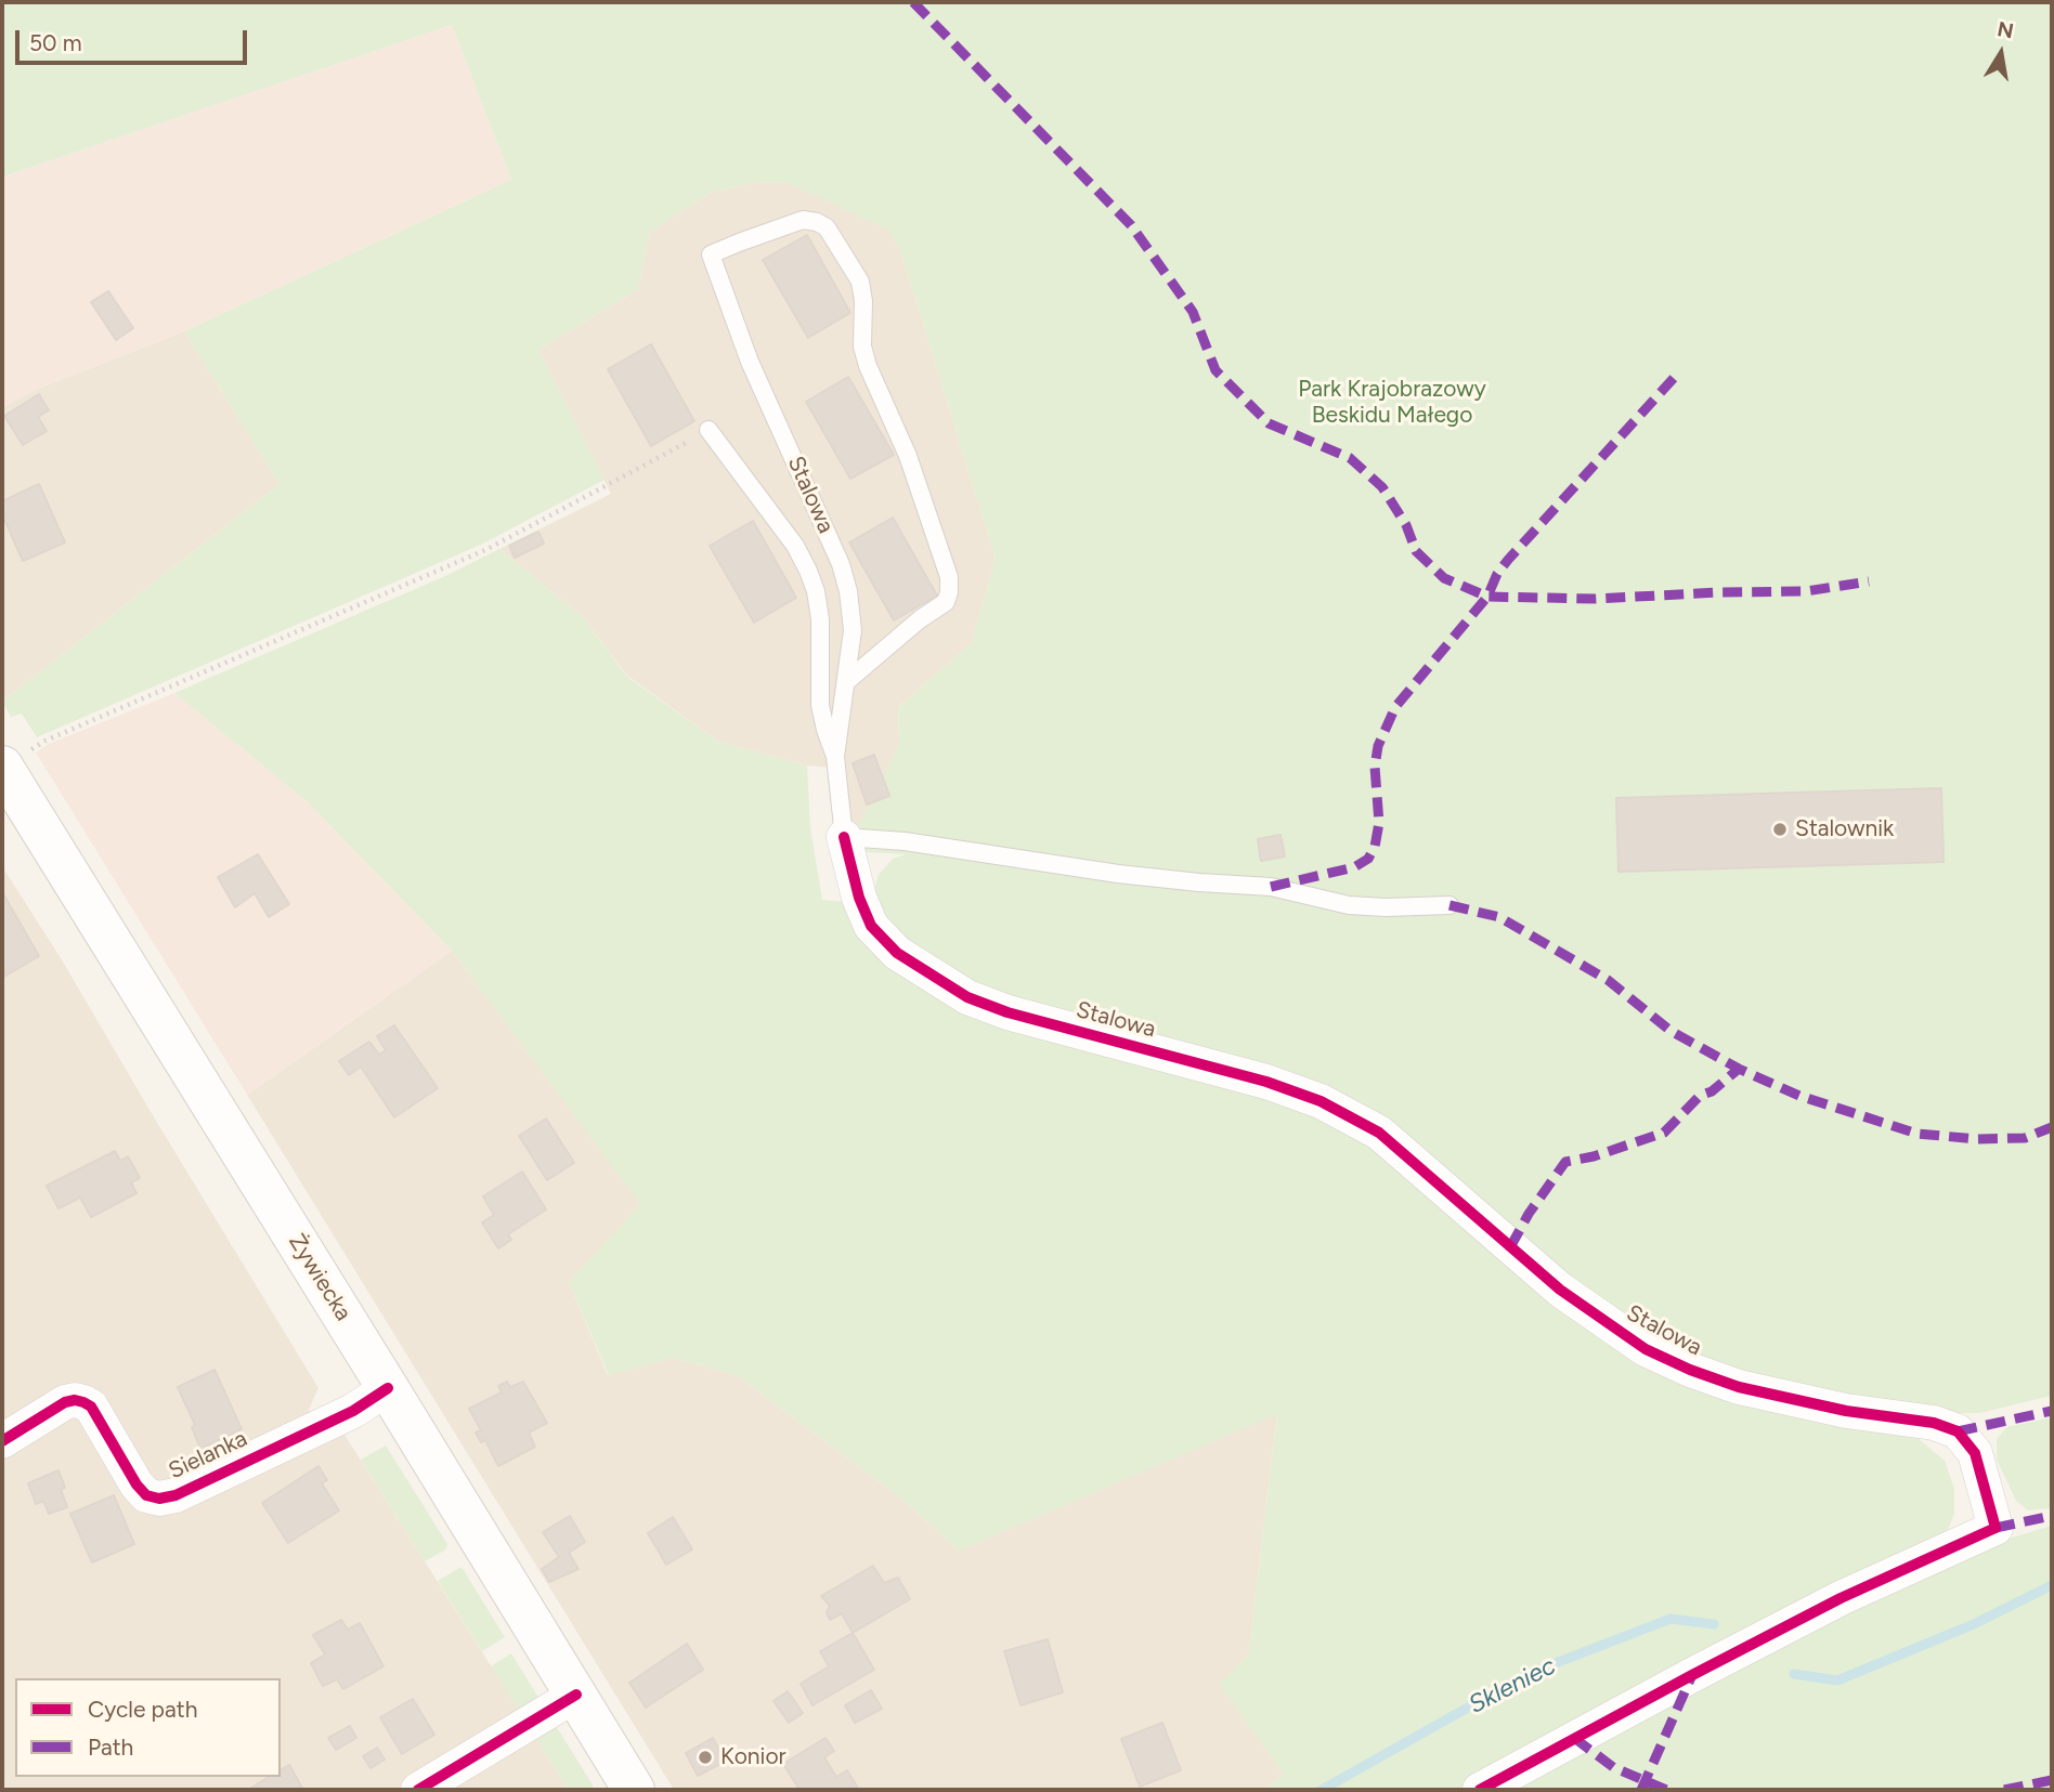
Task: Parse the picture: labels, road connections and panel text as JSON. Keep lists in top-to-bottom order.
{
  "streets": {
    "main road": ["Żywiecka"],
    "street": ["Stalowa", "Sielanka"]
  },
  "crossings": [
    ["Żywiecka", "Sielanka"]
  ],
  "water": ["Skleniec"],
  "parks": ["Park Krajobrazowy Beskidu Małego"],
  "places": ["Stalownik", "Konior"],
  "legend": ["Cycle path", "Path"],
  "scale_bar": "50 m",
  "north": "top"
}
